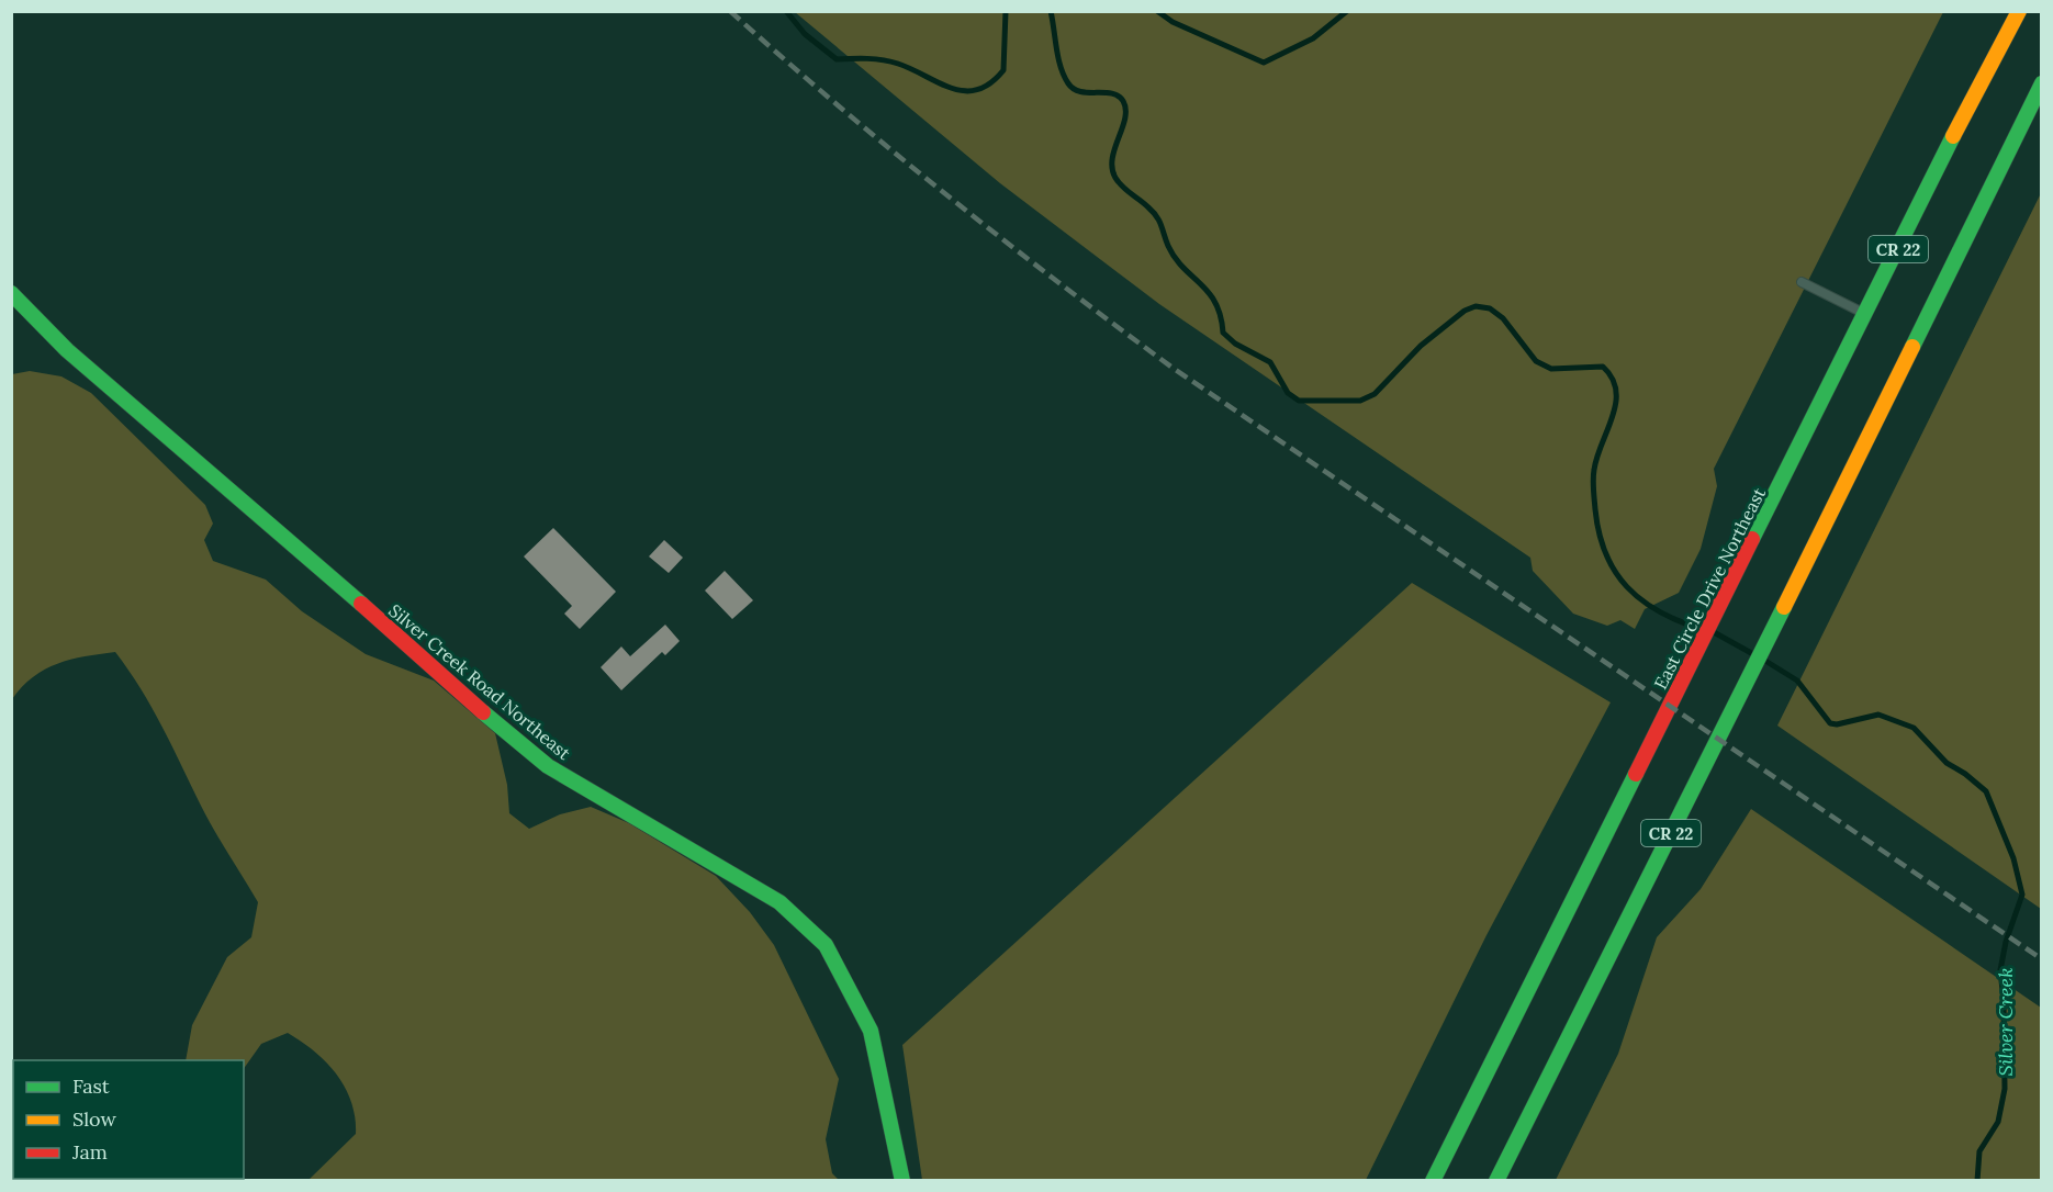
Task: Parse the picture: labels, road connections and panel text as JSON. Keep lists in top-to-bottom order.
{
  "streets": {
    "main road": ["CR 22", "East Circle Drive Northeast", "Silver Creek Road Northeast"]
  },
  "water": ["Silver Creek"],
  "legend": ["Fast", "Slow", "Jam"]
}
